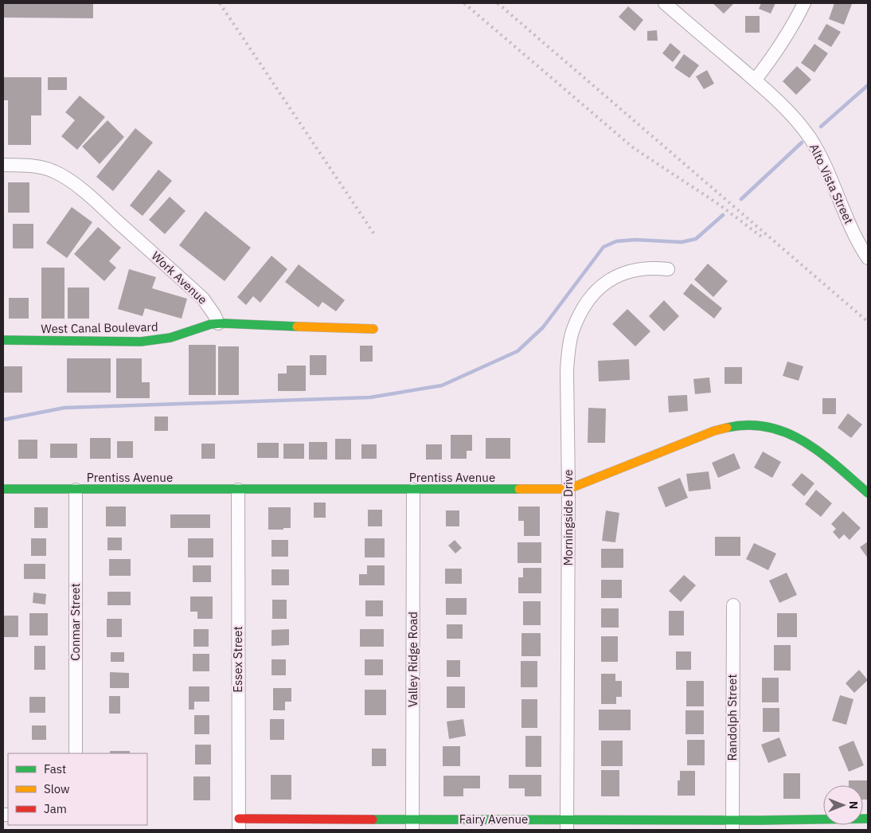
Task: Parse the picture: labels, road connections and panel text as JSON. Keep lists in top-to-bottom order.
{
  "streets": {
    "street": [
      "Alto Vista Street",
      "Work Avenue",
      "West Canal Boulevard",
      "Prentiss Avenue",
      "Morningside Drive",
      "Conmar Street",
      "Essex Street",
      "Valley Ridge Road",
      "Randolph Street",
      "Fairy Avenue"
    ]
  },
  "crossings": [
    ["Work Avenue", "West Canal Boulevard"],
    ["Prentiss Avenue", "Morningside Drive"],
    ["Prentiss Avenue", "Conmar Street"],
    ["Prentiss Avenue", "Essex Street"],
    ["Prentiss Avenue", "Valley Ridge Road"],
    ["Morningside Drive", "Fairy Avenue"],
    ["Essex Street", "Fairy Avenue"],
    ["Valley Ridge Road", "Fairy Avenue"],
    ["Randolph Street", "Fairy Avenue"]
  ],
  "legend": ["Fast", "Slow", "Jam"],
  "north": "right"
}
